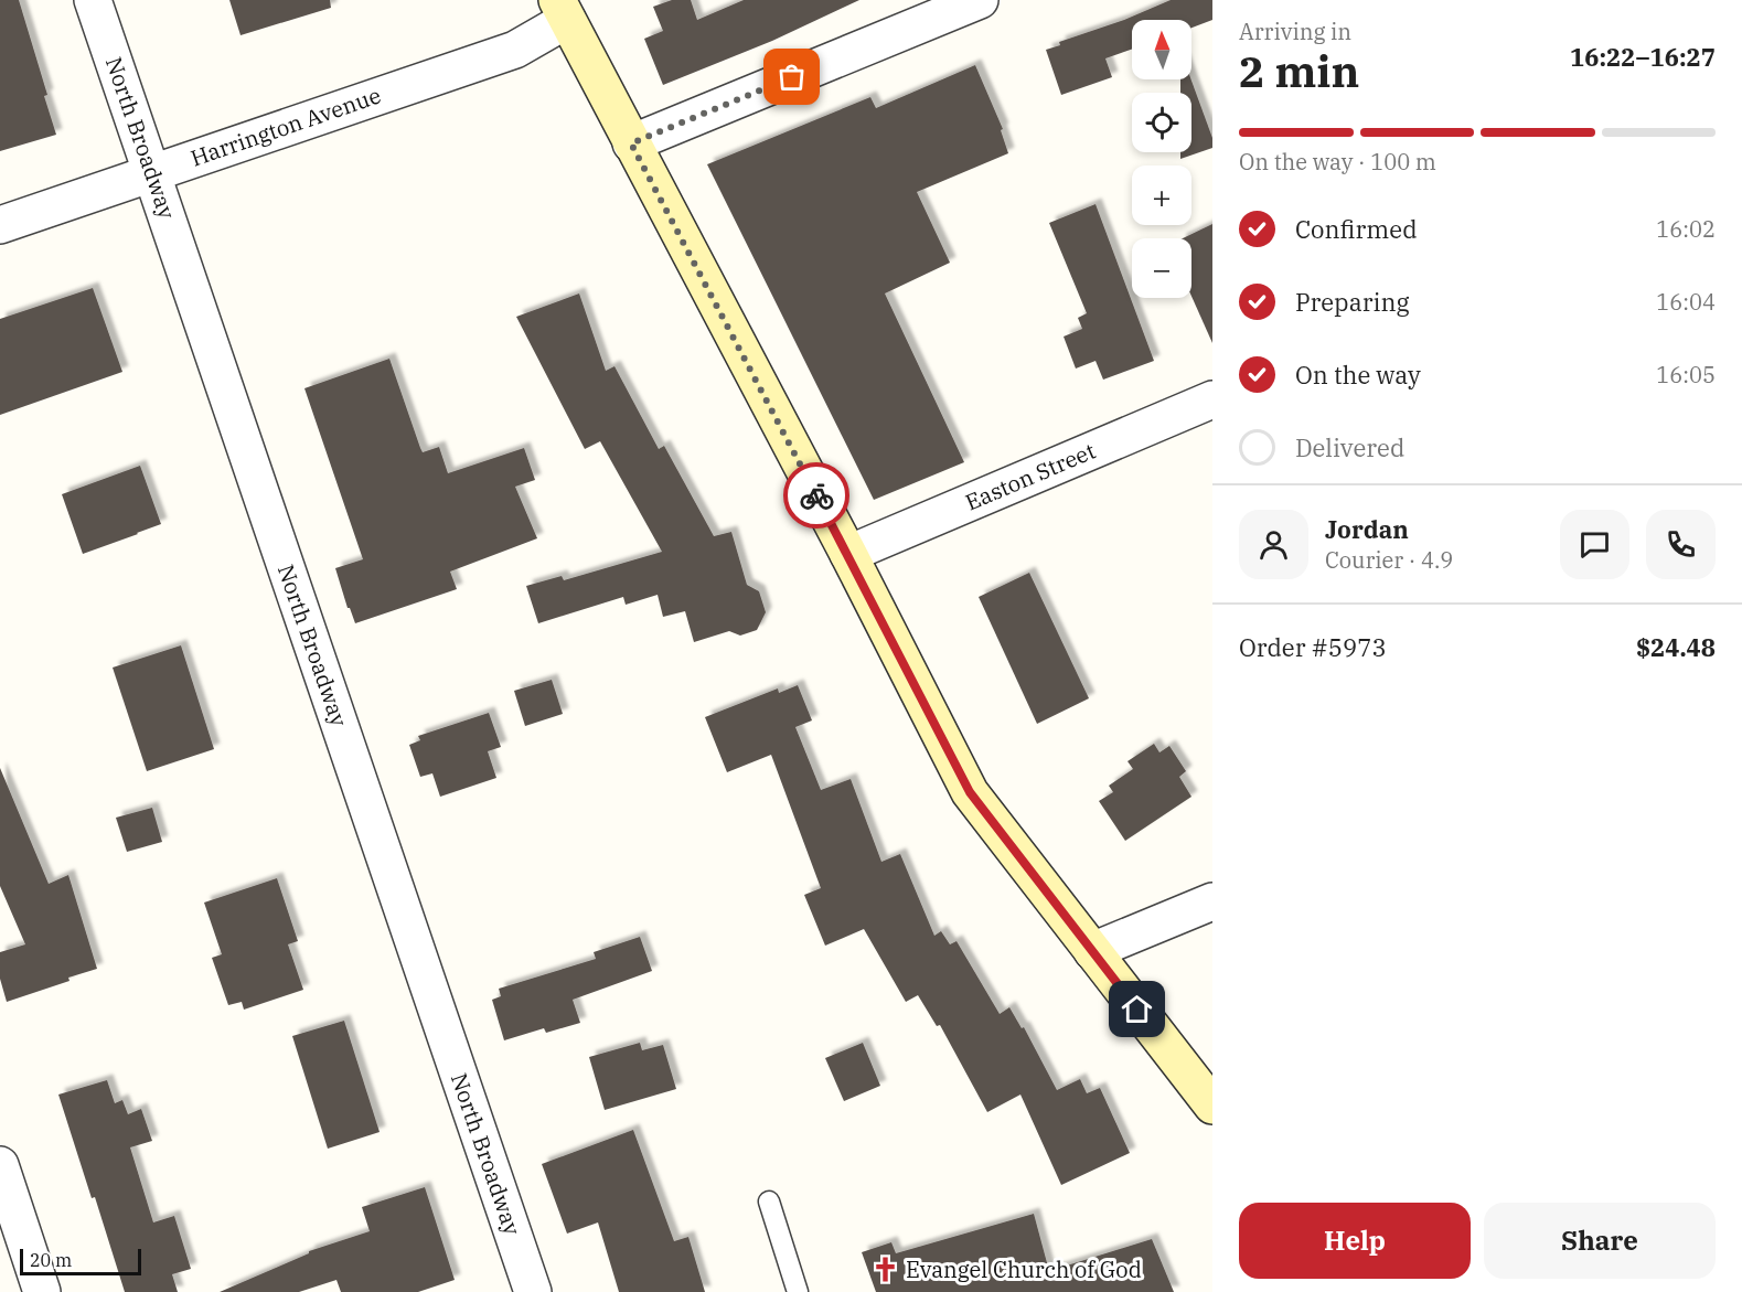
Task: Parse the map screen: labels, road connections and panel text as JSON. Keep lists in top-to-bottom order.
{
  "streets": {
    "street": ["Harrington Avenue", "North Broadway", "Easton Street"]
  },
  "crossings": [
    ["Harrington Avenue", "North Broadway"]
  ],
  "places": {
    "church": ["Evangel Church of God"]
  },
  "scale_bar": "20 m",
  "north": "top",
  "page": {
    "heading": ["2 min", "Arriving in", "16:22–16:27"],
    "panel": [
      "Jordan",
      "Courier · 4.9",
      "Order #5973",
      "$24.48"
    ],
    "map_buttons": ["+", "−"],
    "bar": "On the way · 100 m",
    "list": [
      ["Confirmed", "16:02"],
      ["Preparing", "16:04"],
      ["On the way", "16:05"],
      "Delivered"
    ],
    "buttons": ["Help", "Share"],
    "scale": "20 m"
  }
}
